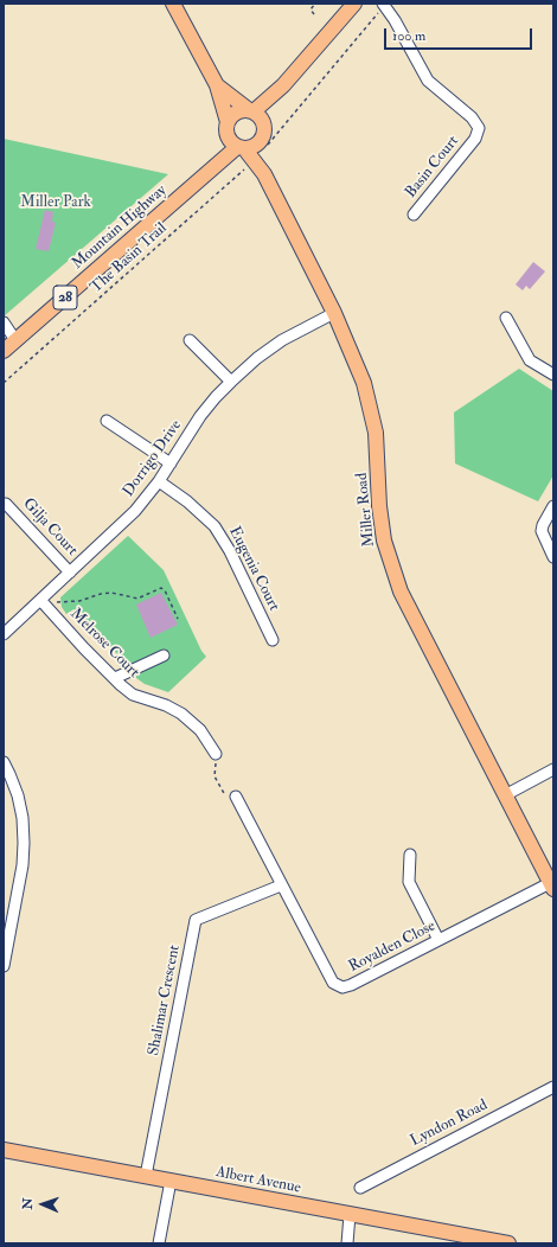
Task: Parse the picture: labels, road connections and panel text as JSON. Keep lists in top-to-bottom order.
{
  "streets": {
    "main road": [
      "Mountain Highway",
      "28",
      "Miller Road",
      "Albert Avenue"
    ],
    "street": [
      "Basin Court",
      "Dorrigo Drive",
      "Gilja Court",
      "Eugenia Court",
      "Melrose Court",
      "Royalden Close",
      "Shalimar Crescent",
      "Lyndon Road"
    ],
    "path": ["The Basin Trail"]
  },
  "crossings": [
    ["Mountain Highway", "28"],
    ["Mountain Highway", "Miller Road"],
    ["28", "Miller Road"],
    ["Dorrigo Drive", "Miller Road"],
    ["Dorrigo Drive", "Gilja Court"],
    ["Dorrigo Drive", "Eugenia Court"],
    ["Dorrigo Drive", "Melrose Court"],
    ["Miller Road", "Royalden Close"],
    ["Royalden Close", "Shalimar Crescent"],
    ["Shalimar Crescent", "Albert Avenue"]
  ],
  "parks": ["Miller Park"],
  "scale_bar": "100 m",
  "north": "left"
}
